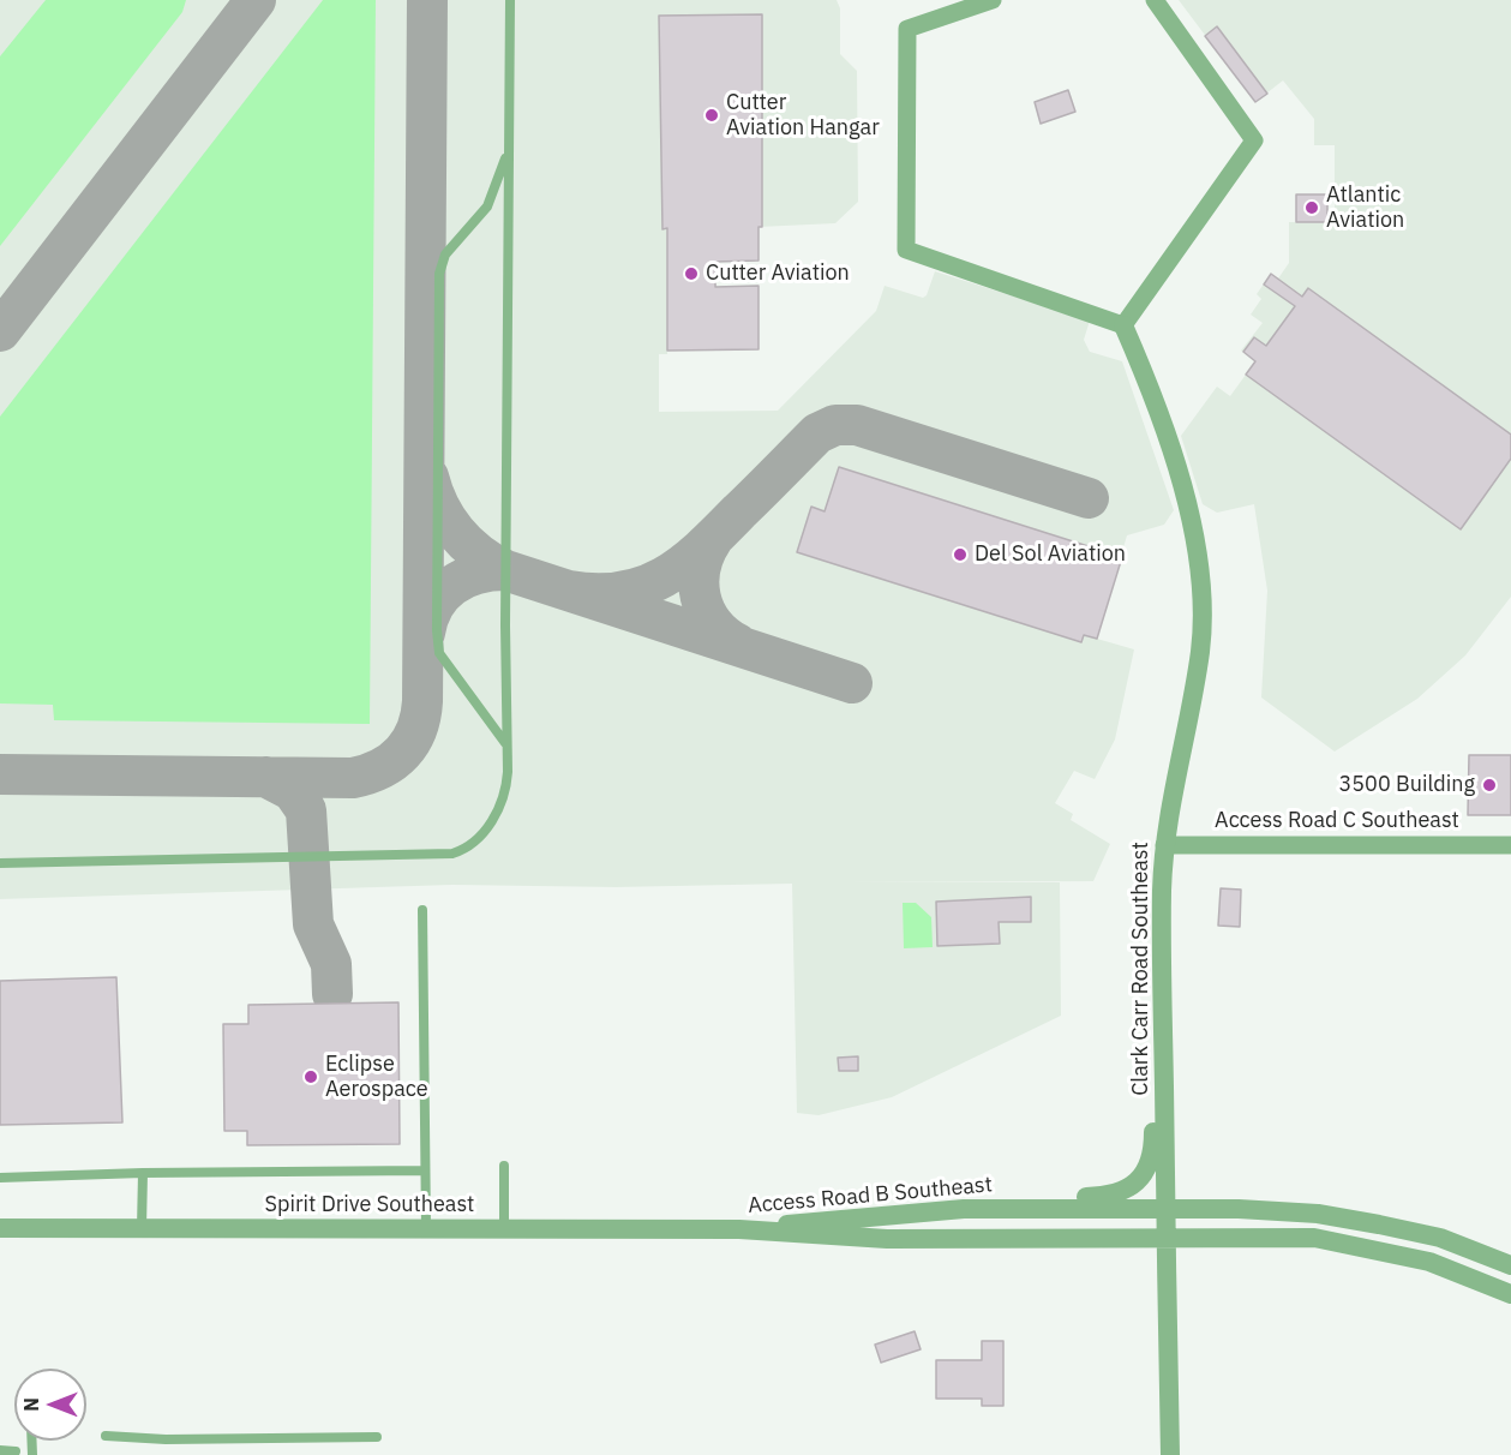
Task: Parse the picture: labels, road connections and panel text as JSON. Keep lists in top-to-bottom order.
{
  "streets": {
    "street": [
      "Access Road C Southeast",
      "Clark Carr Road Southeast",
      "Access Road B Southeast",
      "Spirit Drive Southeast"
    ]
  },
  "crossings": [
    ["Access Road C Southeast", "Clark Carr Road Southeast"],
    ["Clark Carr Road Southeast", "Access Road B Southeast"],
    ["Access Road B Southeast", "Spirit Drive Southeast"]
  ],
  "places": [
    "Cutter Aviation Hangar",
    "Atlantic Aviation",
    "Cutter Aviation",
    "Del Sol Aviation",
    "3500 Building",
    "Eclipse Aerospace"
  ],
  "north": "left"
}
